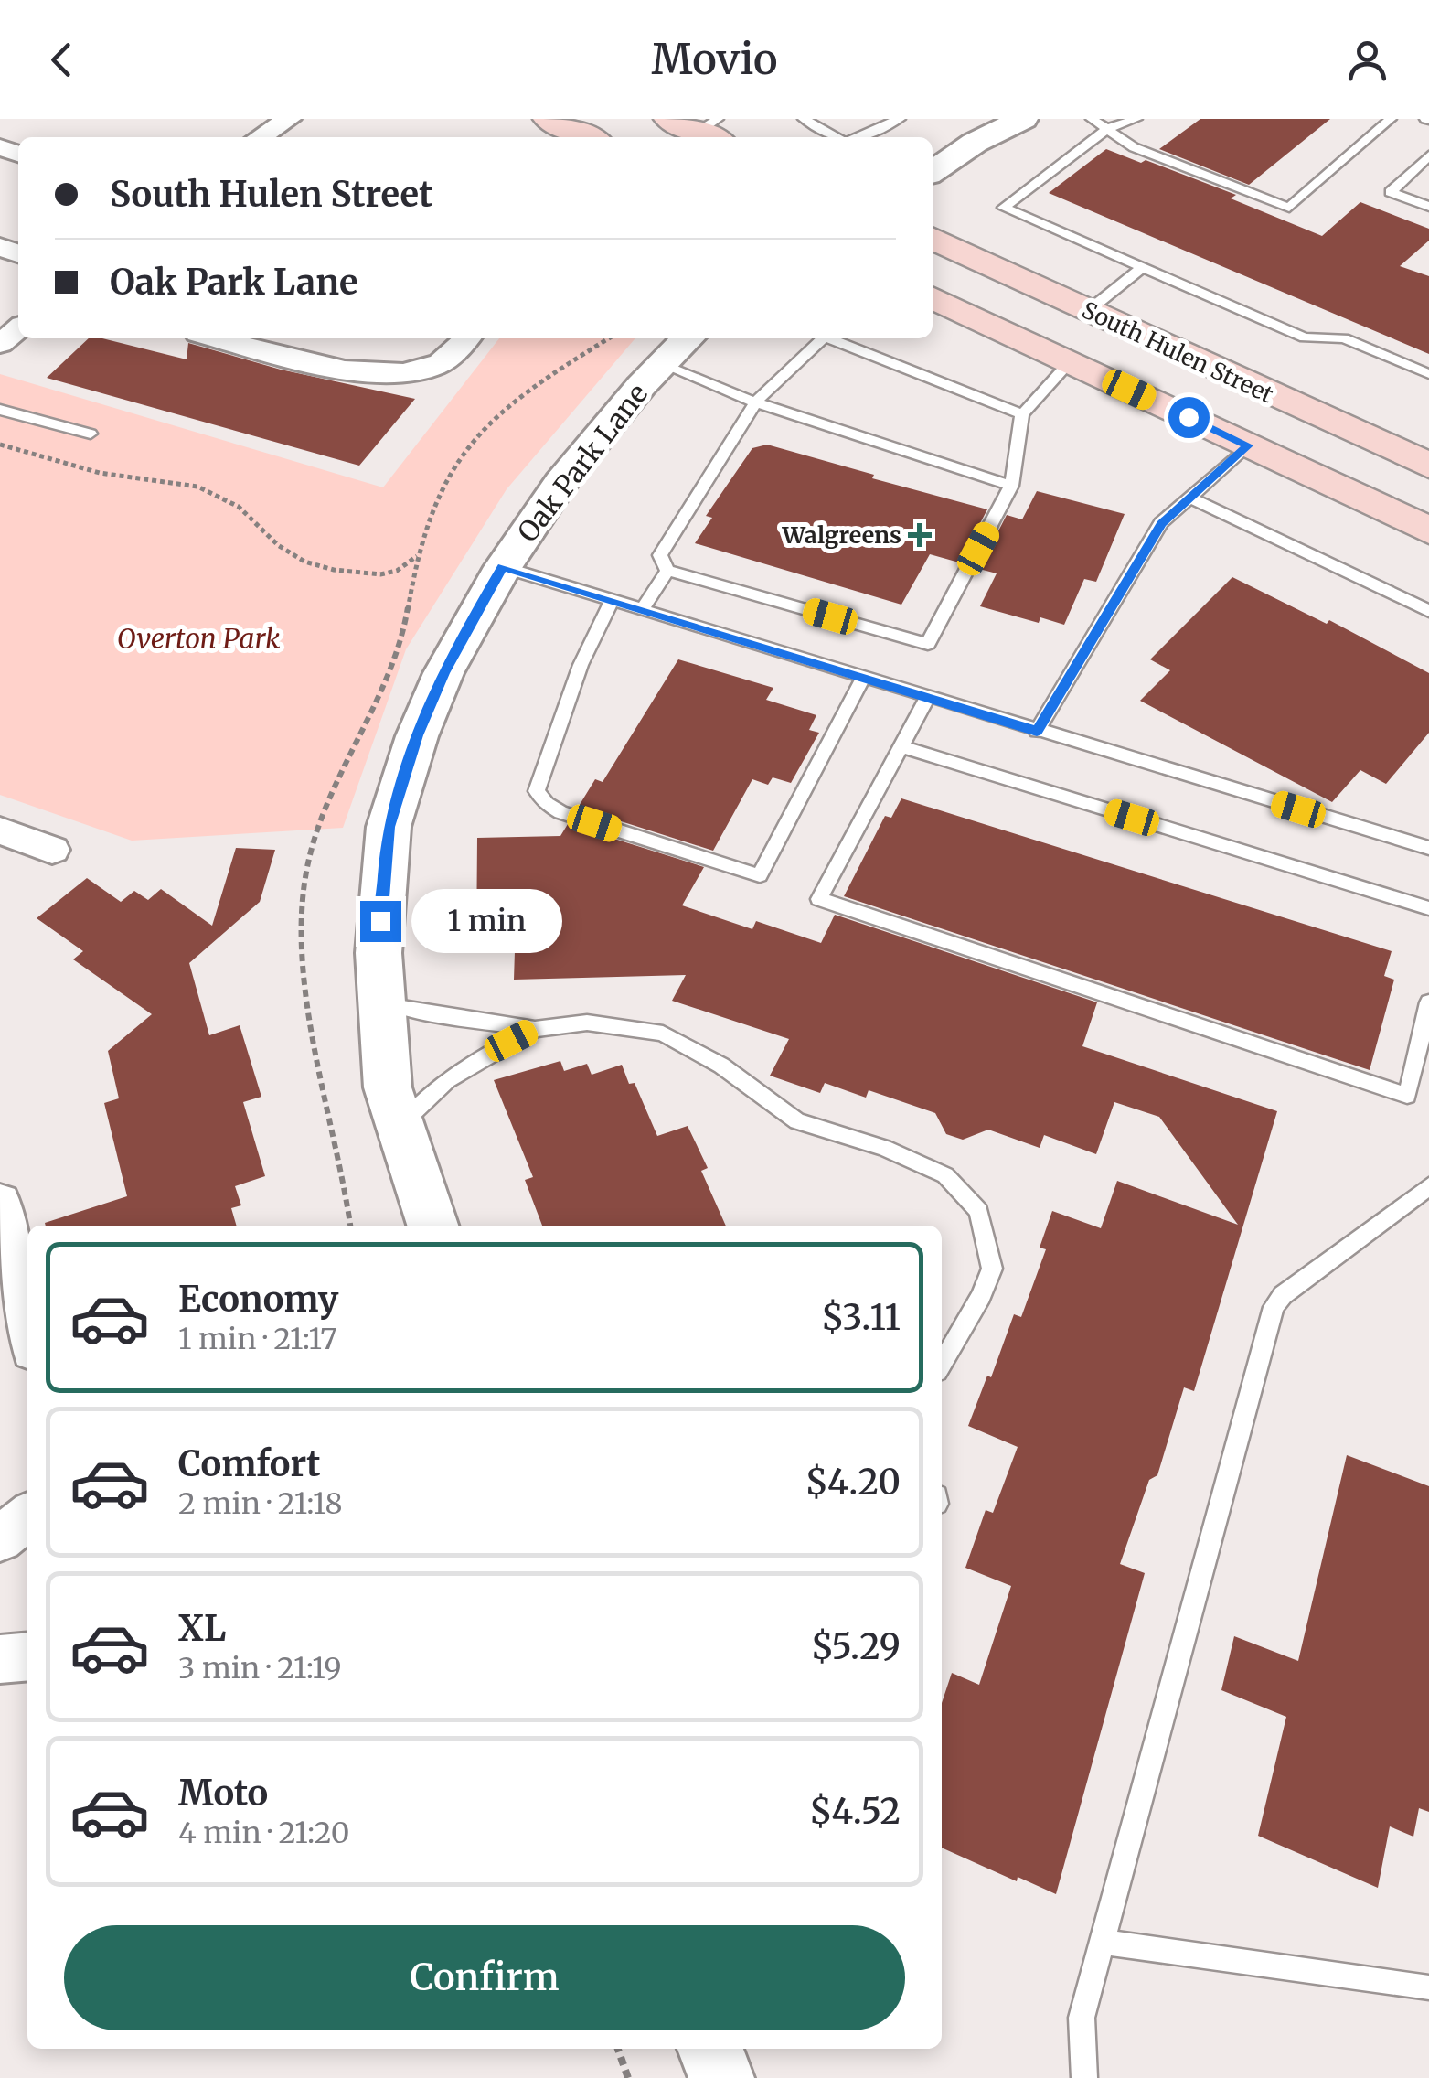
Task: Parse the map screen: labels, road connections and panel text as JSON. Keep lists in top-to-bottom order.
{
  "streets": {
    "main road": ["South Hulen Street"],
    "street": ["Oak Park Lane"]
  },
  "parks": ["Overton Park"],
  "places": {
    "health": ["Walgreens"]
  },
  "page": {
    "header": "Movio",
    "banner": ["South Hulen Street", "Oak Park Lane"],
    "bubble": "1 min",
    "list": [
      {
        "name": "Economy",
        "note": "1 min · 21:17",
        "value": "$3.11"
      },
      {
        "name": "Comfort",
        "note": "2 min · 21:18",
        "value": "$4.20"
      },
      {
        "name": "XL",
        "note": "3 min · 21:19",
        "value": "$5.29"
      },
      {
        "name": "Moto",
        "note": "4 min · 21:20",
        "value": "$4.52"
      }
    ],
    "buttons": "Confirm"
  }
}
